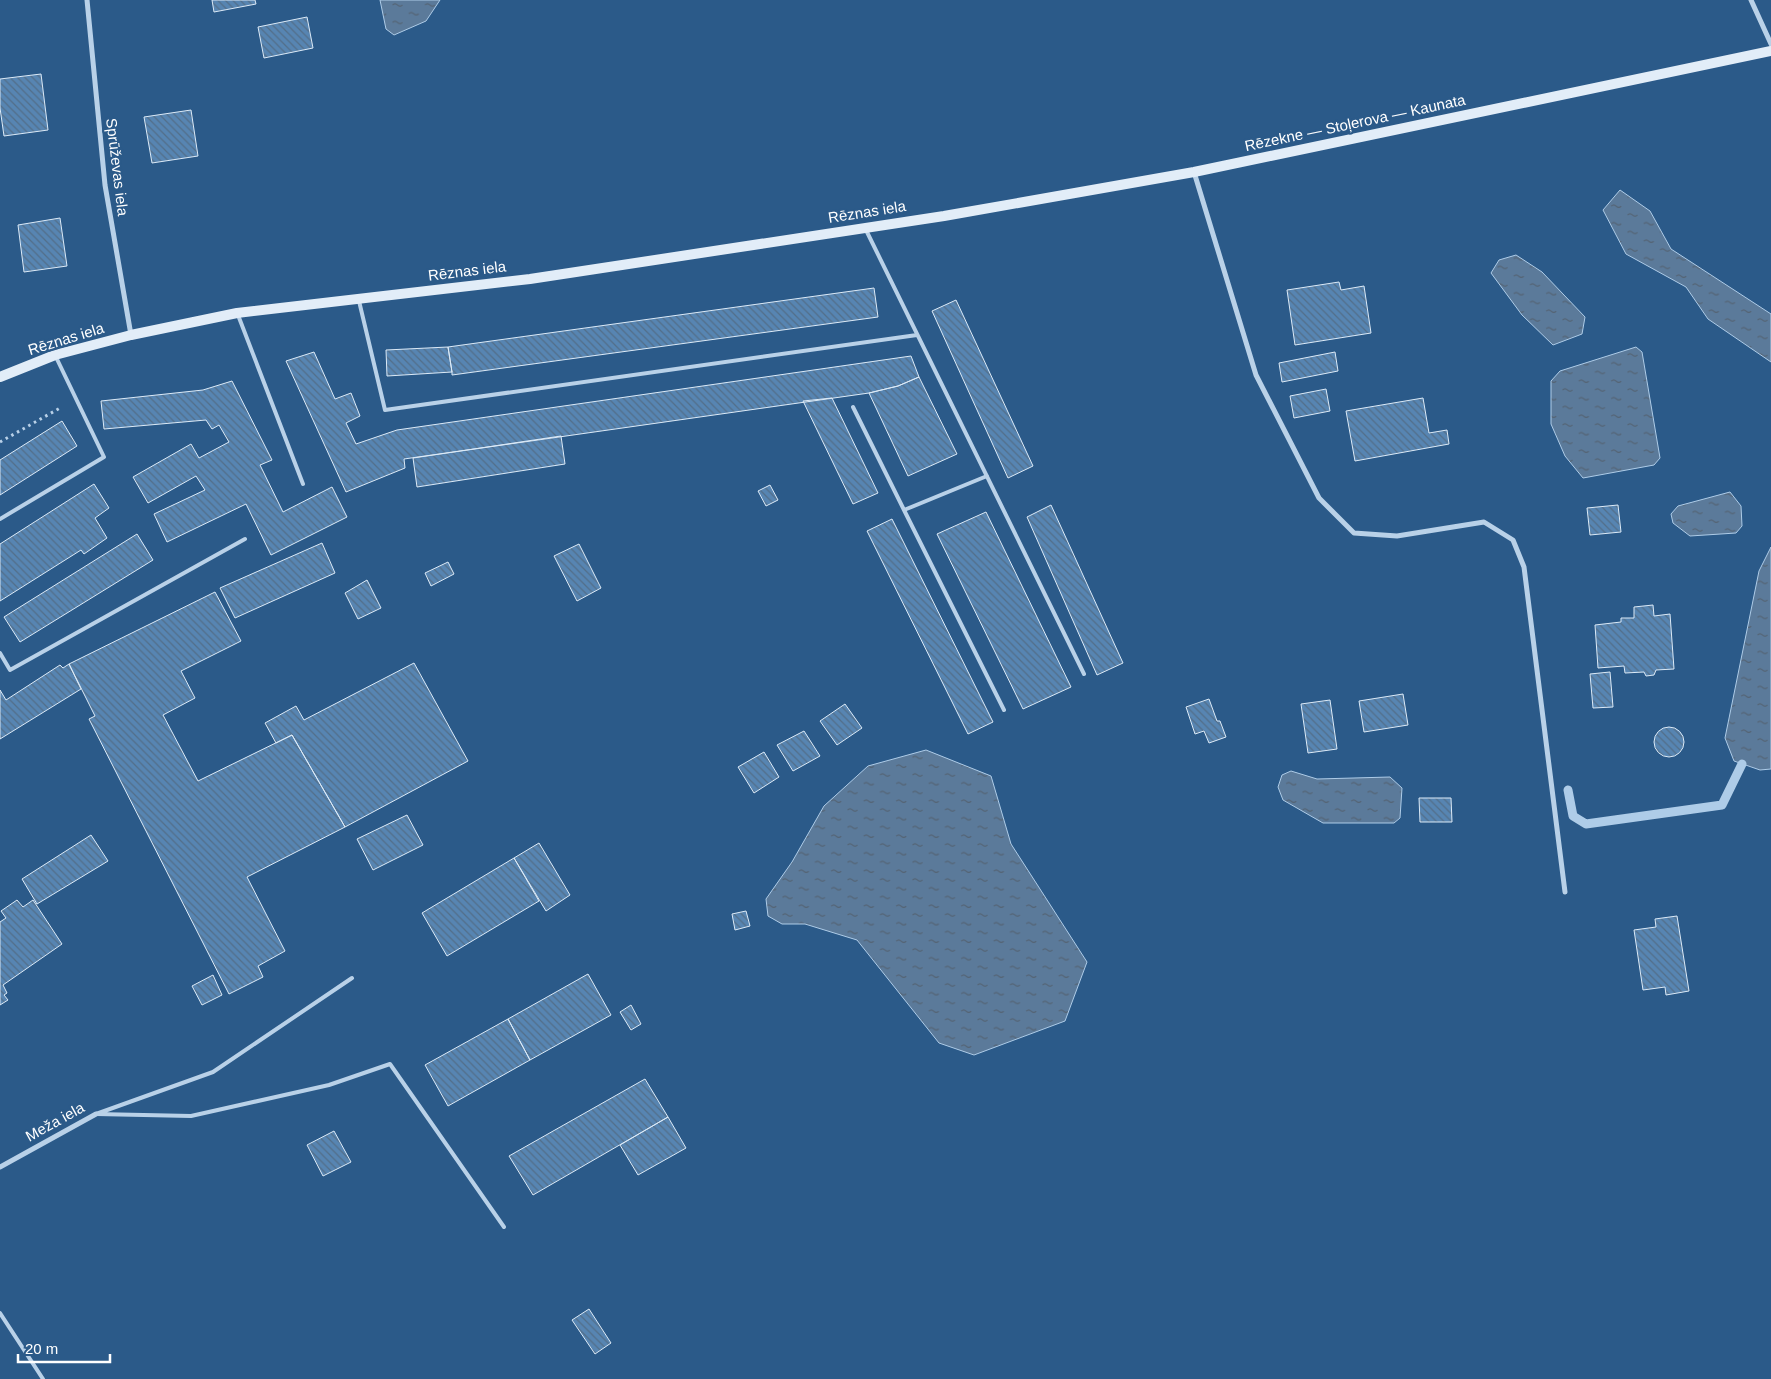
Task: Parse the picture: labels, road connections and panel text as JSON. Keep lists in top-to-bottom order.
{
  "streets": {
    "main road": ["Rēzekne — Stoļerova — Kaunata", "Rēznas iela"],
    "street": ["Sprūževas iela", "Meža iela"]
  },
  "crossings": [
    ["Rēzekne — Stoļerova — Kaunata", "Rēznas iela"],
    ["Sprūževas iela", "Rēznas iela"]
  ],
  "scale_bar": "20 m"
}
